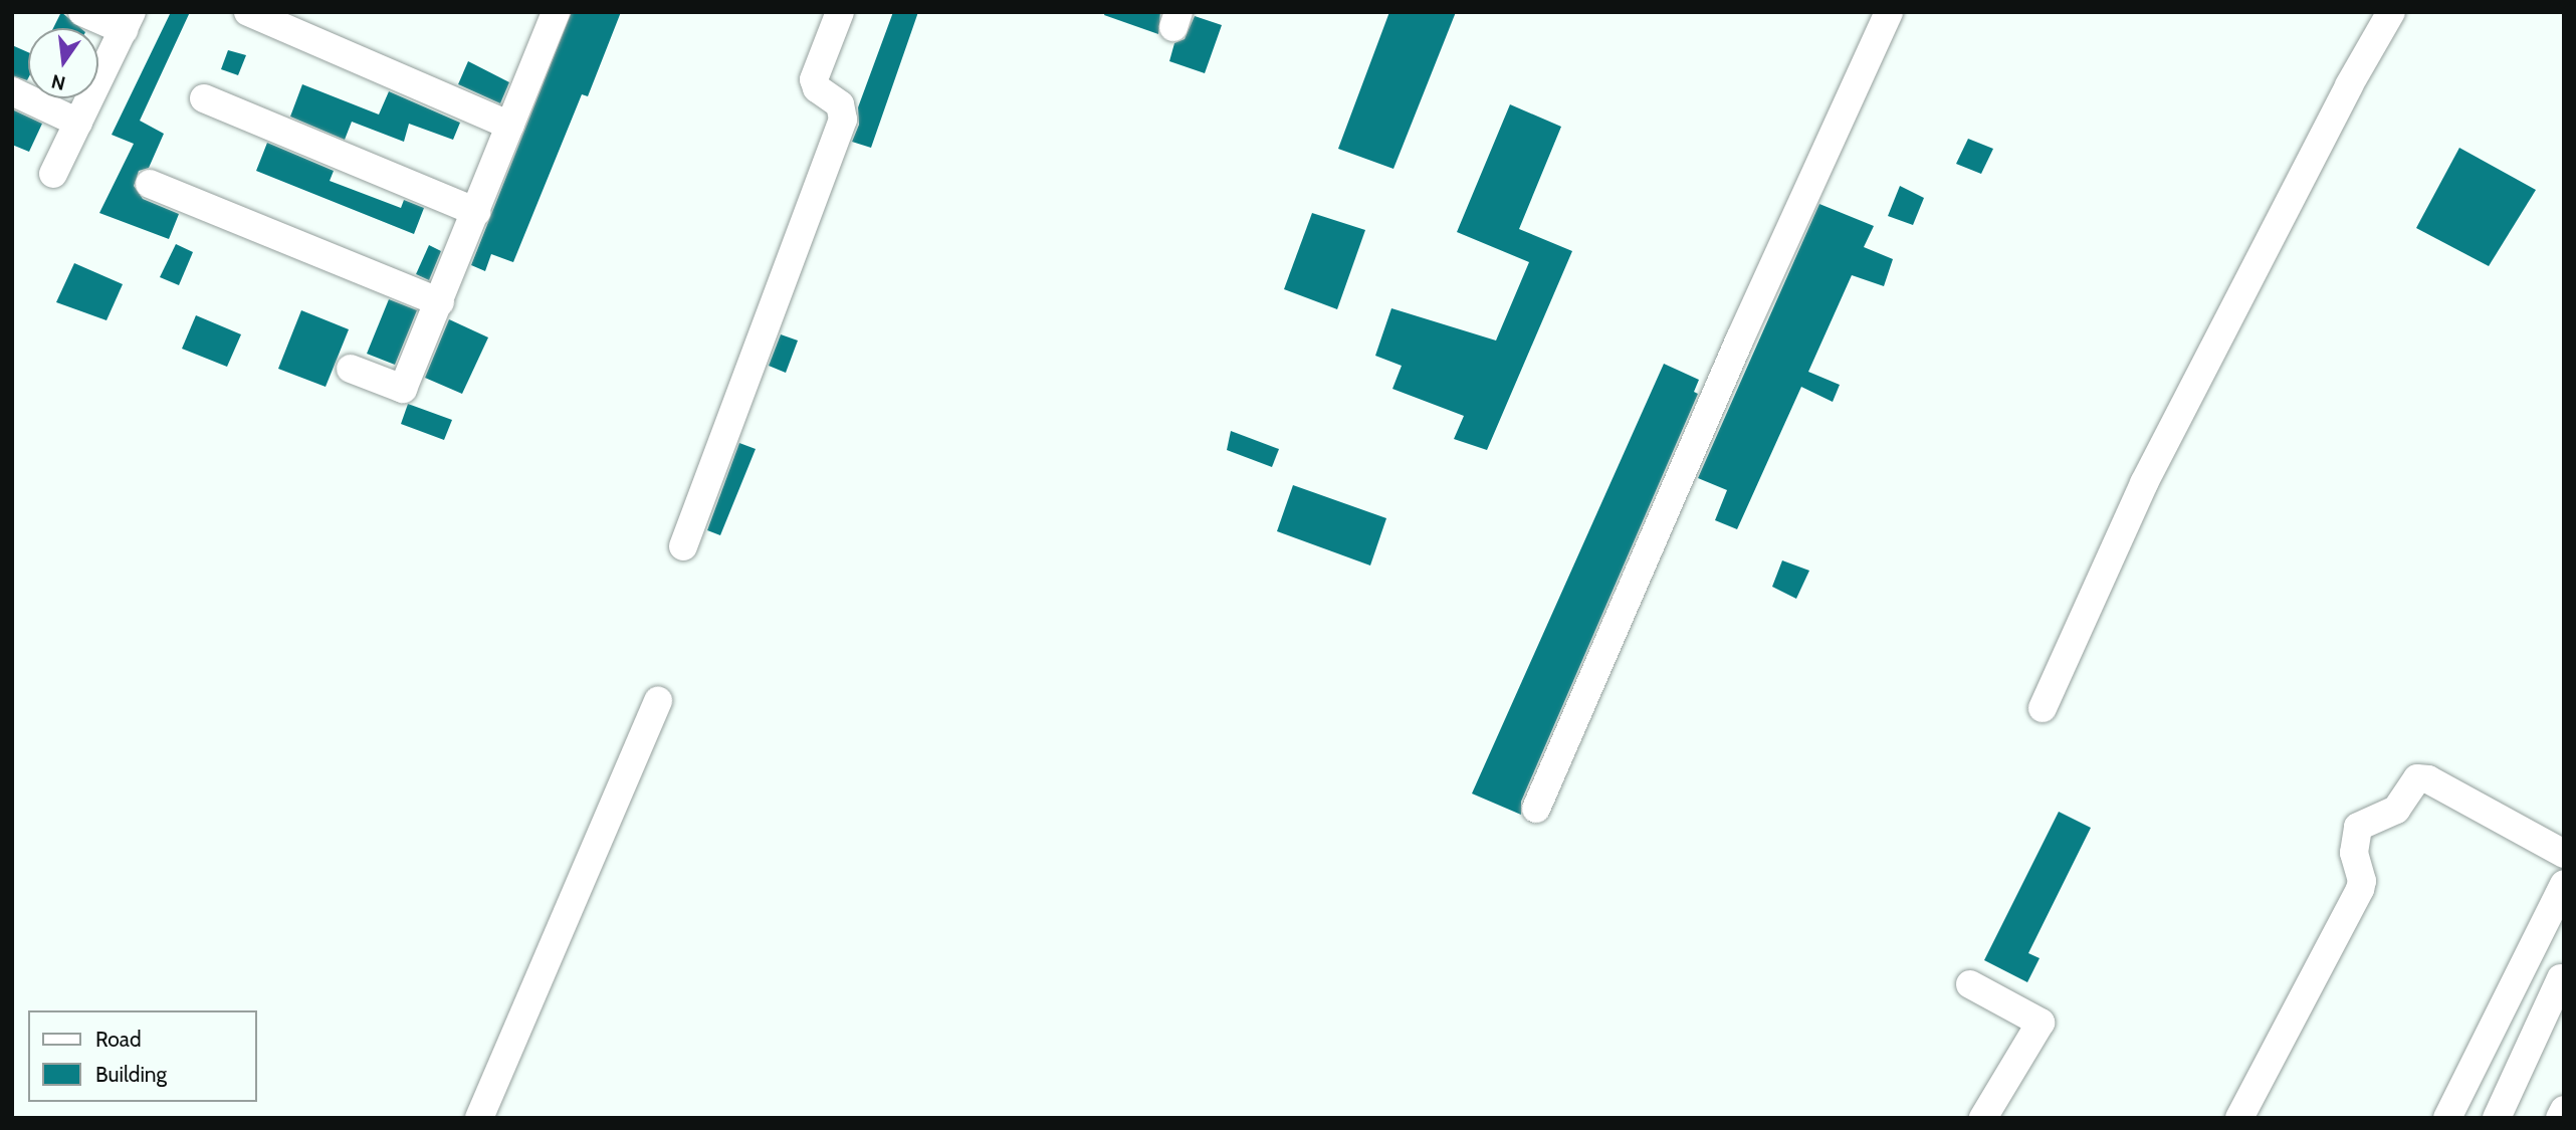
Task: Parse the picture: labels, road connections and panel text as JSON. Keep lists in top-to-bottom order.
{
  "legend": ["Road", "Building"],
  "north": "bottom"
}
